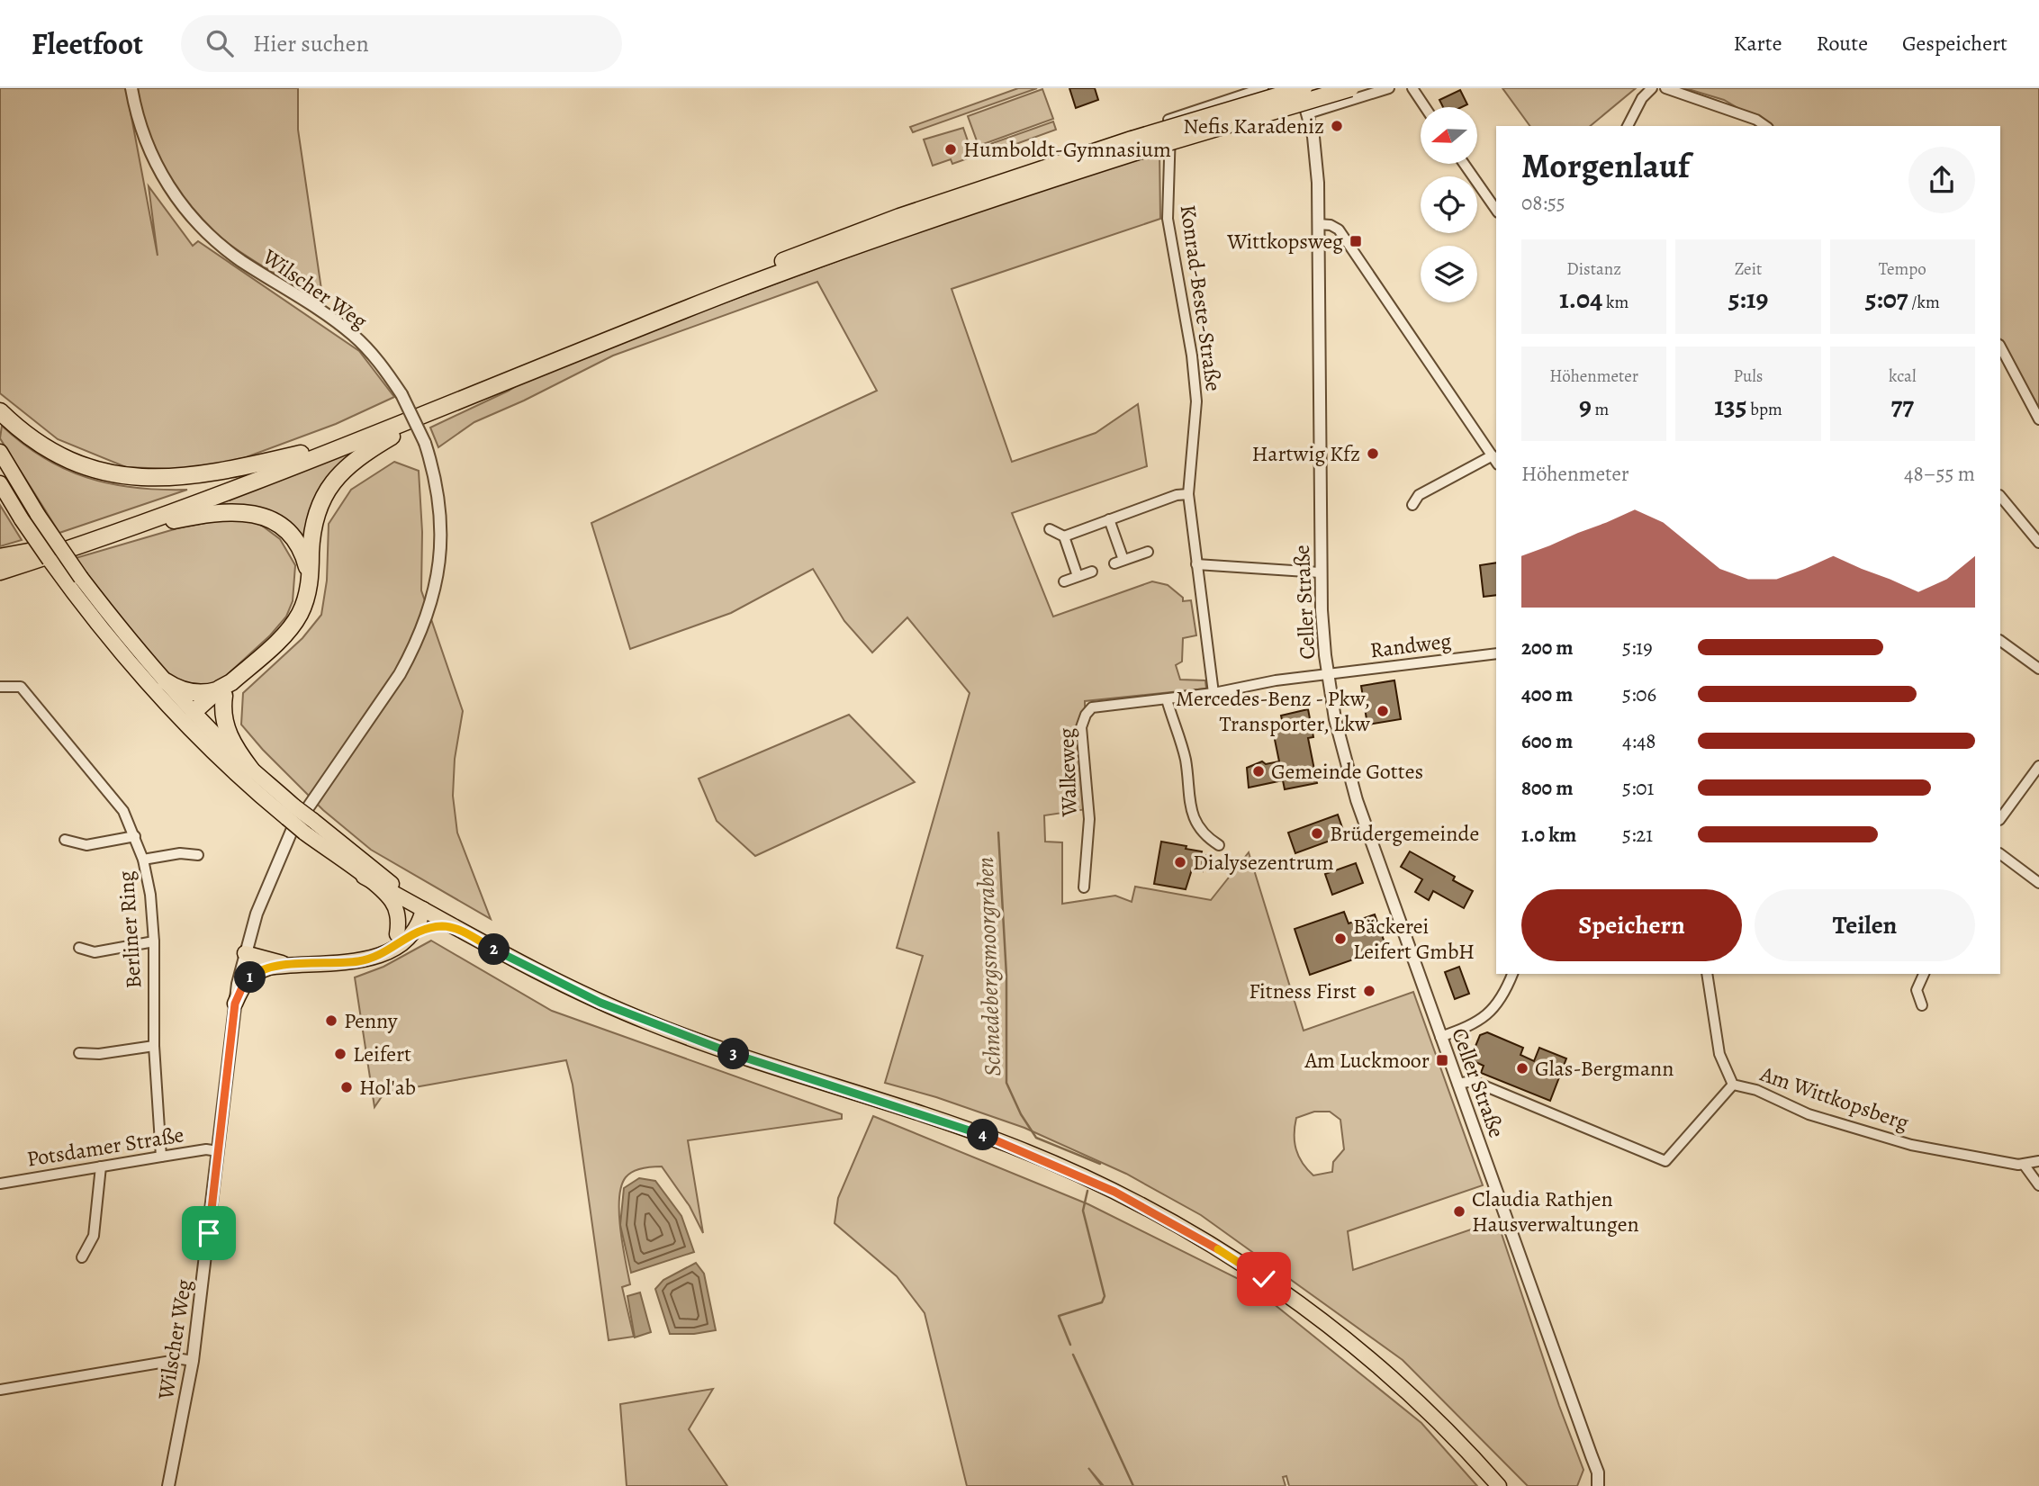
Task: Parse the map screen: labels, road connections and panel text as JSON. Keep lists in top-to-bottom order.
{
  "streets": {
    "street": [
      "Wilscher Weg",
      "Konrad-Beste-Straße",
      "Celler Straße",
      "Randweg",
      "Walkeweg",
      "Berliner Ring",
      "Am Wittkopsberg",
      "Potsdamer Straße"
    ]
  },
  "crossings": [
    ["Wilscher Weg", "Potsdamer Straße"],
    ["Konrad-Beste-Straße", "Walkeweg"],
    ["Celler Straße", "Randweg"],
    ["Celler Straße", "Walkeweg"],
    ["Randweg", "Walkeweg"],
    ["Berliner Ring", "Potsdamer Straße"]
  ],
  "water": ["Schnedebergsmoorgraben"],
  "places": {
    "other": [
      "Nefis Karadeniz",
      "Humboldt-Gymnasium",
      "Hartwig Kfz",
      "Mercedes-Benz - Pkw, Transporter, Lkw",
      "Gemeinde Gottes",
      "Brüdergemeinde",
      "Dialysezentrum",
      "Bäckerei Leifert GmbH",
      "Fitness First",
      "Penny",
      "Leifert",
      "Glas-Bergmann",
      "Hol'ab",
      "Claudia Rathjen Hausverwaltungen"
    ],
    "transit": ["Wittkopsweg", "Am Luckmoor"]
  },
  "north": "left",
  "page": {
    "header": "Fleetfoot",
    "search": "Hier suchen",
    "nav": ["Karte", "Route", "Gespeichert"],
    "heading": ["Morgenlauf", "08:55"],
    "stats": [
      ["Distanz", "1.04 km"],
      ["Zeit", "5:19"],
      ["Tempo", "5:07 /km"],
      ["Höhenmeter", "9 m"],
      ["Puls", "135 bpm"],
      ["kcal", "77"]
    ],
    "chart": ["Höhenmeter", "48–55 m"],
    "list": [
      {
        "name": "200 m",
        "note": "5:19"
      },
      {
        "name": "400 m",
        "note": "5:06"
      },
      {
        "name": "600 m",
        "note": "4:48"
      },
      {
        "name": "800 m",
        "note": "5:01"
      },
      {
        "name": "1.0 km",
        "note": "5:21"
      }
    ],
    "buttons": ["Speichern", "Teilen"],
    "pins": [
      "2",
      "1",
      "3",
      "4"
    ]
  }
}
